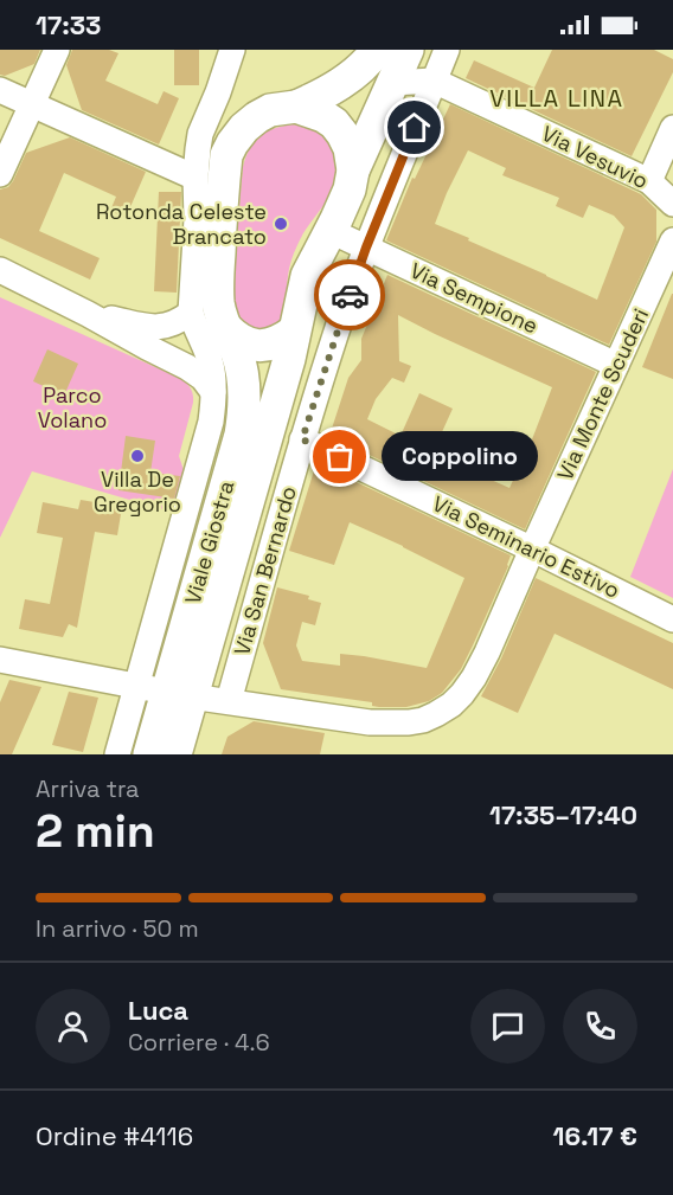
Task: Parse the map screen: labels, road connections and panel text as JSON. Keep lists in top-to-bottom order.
{
  "streets": {
    "main road": ["Viale Giostra"],
    "street": [
      "Via Vesuvio",
      "Via Sempione",
      "Via Monte Scuderi",
      "Via Seminario Estivo",
      "Via San Bernardo"
    ]
  },
  "crossings": [
    ["Via Vesuvio", "Via San Bernardo"],
    ["Via Sempione", "Via Monte Scuderi"],
    ["Via Sempione", "Viale Giostra"],
    ["Via Sempione", "Via San Bernardo"],
    ["Via Monte Scuderi", "Viale Giostra"],
    ["Via Monte Scuderi", "Via Seminario Estivo"],
    ["Via Monte Scuderi", "Via San Bernardo"],
    ["Via Seminario Estivo", "Via San Bernardo"]
  ],
  "districts": ["VILLA LINA"],
  "parks": ["Parco Volano"],
  "places": ["Rotonda Celeste Brancato", "Villa De Gregorio", "Coppolino"],
  "page": {
    "status": "17:33",
    "bubble": "Coppolino",
    "heading": ["2 min", "Arriva tra", "17:35–17:40"],
    "panel": [
      "Luca",
      "Corriere · 4.6",
      "Ordine #4116",
      "16.17 €"
    ],
    "bar": "In arrivo · 50 m"
  }
}
